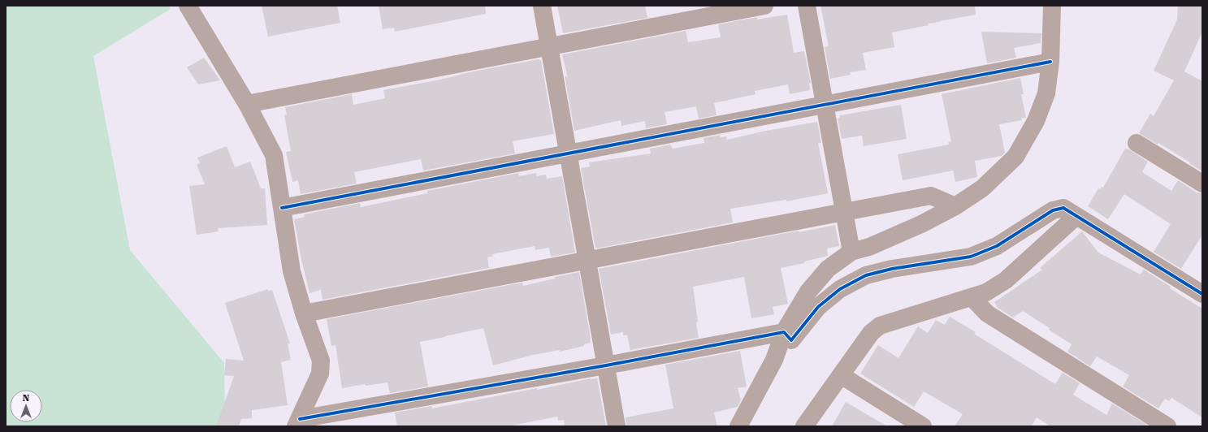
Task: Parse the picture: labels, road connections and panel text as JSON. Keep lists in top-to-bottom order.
{
  "north": "top"
}
